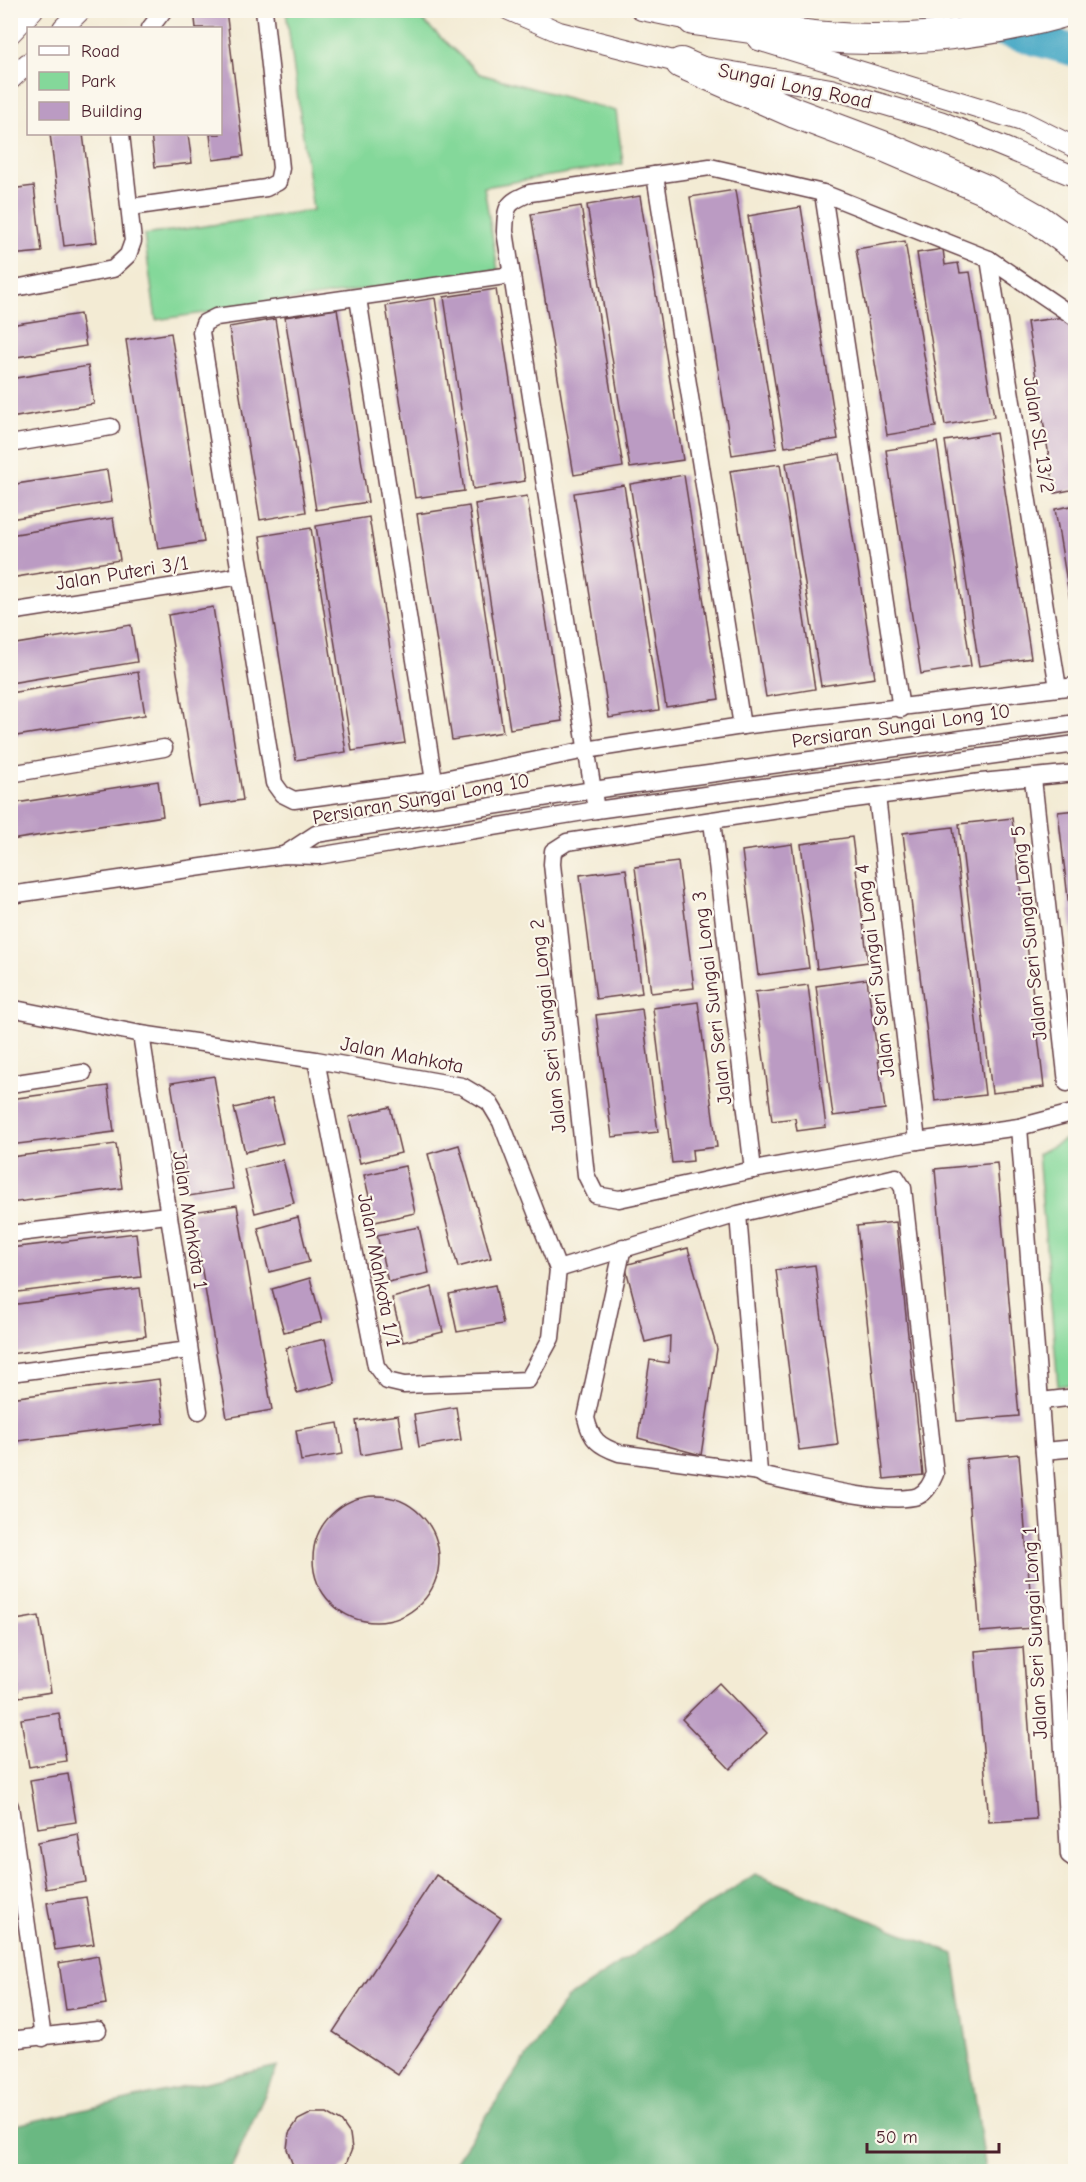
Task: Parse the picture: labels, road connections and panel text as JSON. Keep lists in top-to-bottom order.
{
  "streets": {
    "street": [
      "Sungai Long Road",
      "Jalan SL 13/2",
      "Jalan Puteri 3/1",
      "Persiaran Sungai Long 10",
      "Jalan Seri Sungai Long 5",
      "Jalan Seri Sungai Long 4",
      "Jalan Seri Sungai Long 3",
      "Jalan Seri Sungai Long 2",
      "Jalan Mahkota",
      "Jalan Mahkota 1",
      "Jalan Mahkota 1/1",
      "Jalan Seri Sungai Long 1"
    ]
  },
  "crossings": [
    ["Jalan Seri Sungai Long 3", "Jalan Seri Sungai Long 2"],
    ["Jalan Mahkota", "Jalan Mahkota 1"],
    ["Jalan Mahkota", "Jalan Mahkota 1/1"]
  ],
  "legend": ["Road", "Park", "Building"],
  "scale_bar": "50 m"
}
